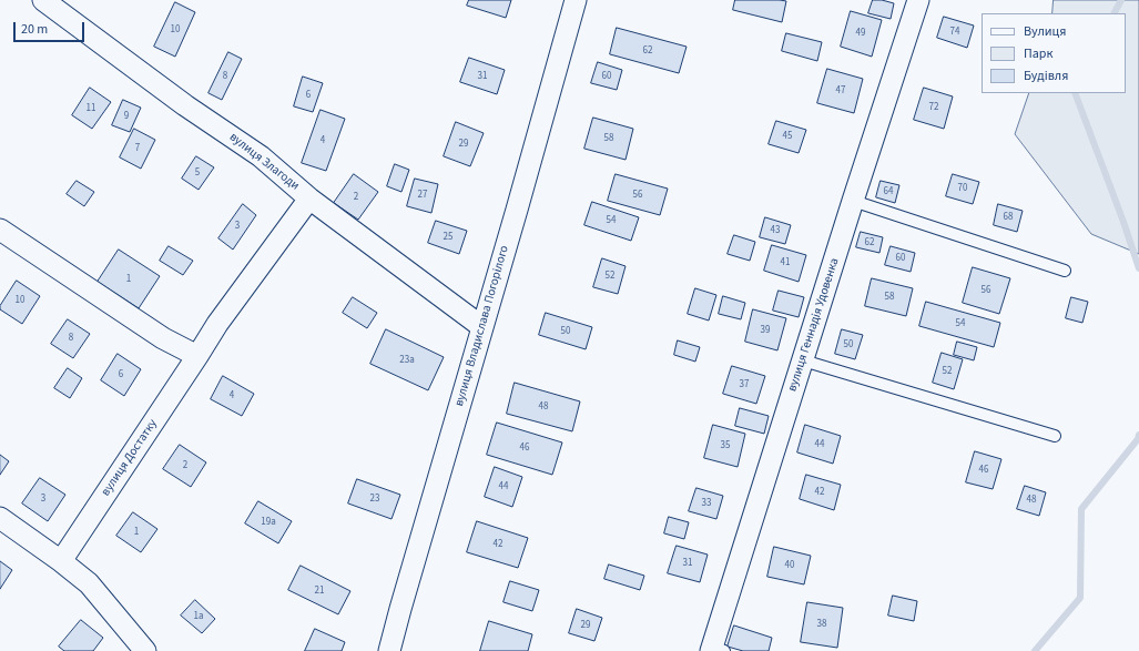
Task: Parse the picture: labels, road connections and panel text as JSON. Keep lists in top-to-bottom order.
{
  "streets": {
    "street": [
      "вулиця Злагоди",
      "вулиця Геннадія Удовенка",
      "вулиця Владислава Погорілого",
      "вулиця Достатку"
    ]
  },
  "crossings": [
    ["вулиця Злагоди", "вулиця Владислава Погорілого"],
    ["вулиця Злагоди", "вулиця Достатку"]
  ],
  "house_numbers": [
    "10",
    "74",
    "49",
    "62",
    "8",
    "31",
    "60",
    "47",
    "6",
    "72",
    "11",
    "9",
    "45",
    "58",
    "4",
    "29",
    "7",
    "5",
    "70",
    "64",
    "27",
    "56",
    "2",
    "68",
    "54",
    "3",
    "43",
    "25",
    "62",
    "60",
    "41",
    "52",
    "1",
    "56",
    "58",
    "10",
    "54",
    "39",
    "50",
    "8",
    "50",
    "23а",
    "52",
    "6",
    "37",
    "4",
    "48",
    "44",
    "35",
    "46",
    "2",
    "46",
    "44",
    "42",
    "3",
    "23",
    "48",
    "33",
    "19а",
    "1",
    "42",
    "31",
    "40",
    "21",
    "1а",
    "38",
    "29"
  ],
  "legend": ["Вулиця", "Парк", "Будівля"],
  "scale_bar": "20 m"
}
